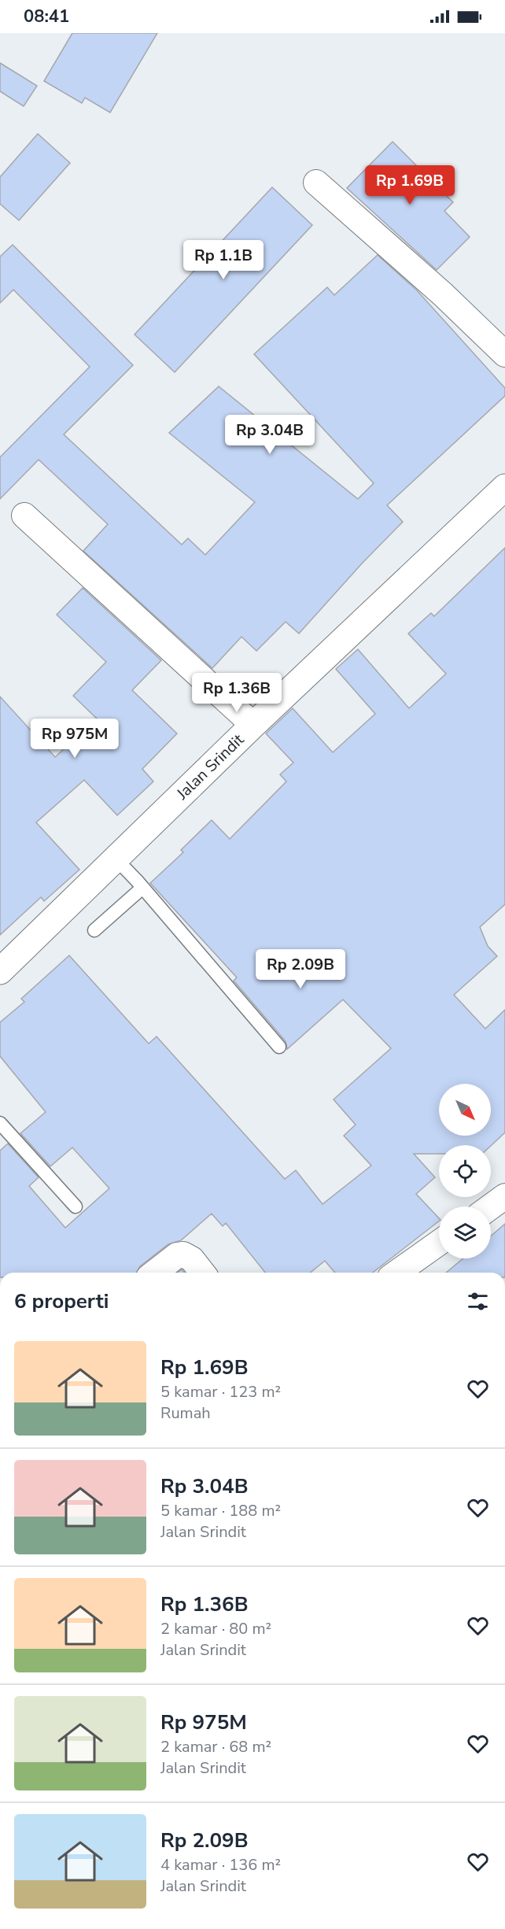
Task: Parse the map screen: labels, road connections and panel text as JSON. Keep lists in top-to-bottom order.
{
  "streets": {
    "main road": ["Jalan Srindit"]
  },
  "north": "bottom right",
  "page": {
    "status": "08:41",
    "price": [
      "Rp 1.69B",
      "Rp 1.1B",
      "Rp 3.04B",
      "Rp 1.36B",
      "Rp 975M",
      "Rp 2.09B"
    ],
    "heading": "6 properti",
    "list": [
      {
        "name": "Rp 1.69B",
        "note": "5 kamar · 123 m² · Rumah"
      },
      {
        "name": "Rp 3.04B",
        "note": "5 kamar · 188 m² · Jalan Srindit"
      },
      {
        "name": "Rp 1.36B",
        "note": "2 kamar · 80 m² · Jalan Srindit"
      },
      {
        "name": "Rp 975M",
        "note": "2 kamar · 68 m² · Jalan Srindit"
      },
      {
        "name": "Rp 2.09B",
        "note": "4 kamar · 136 m² · Jalan Srindit"
      }
    ]
  }
}
